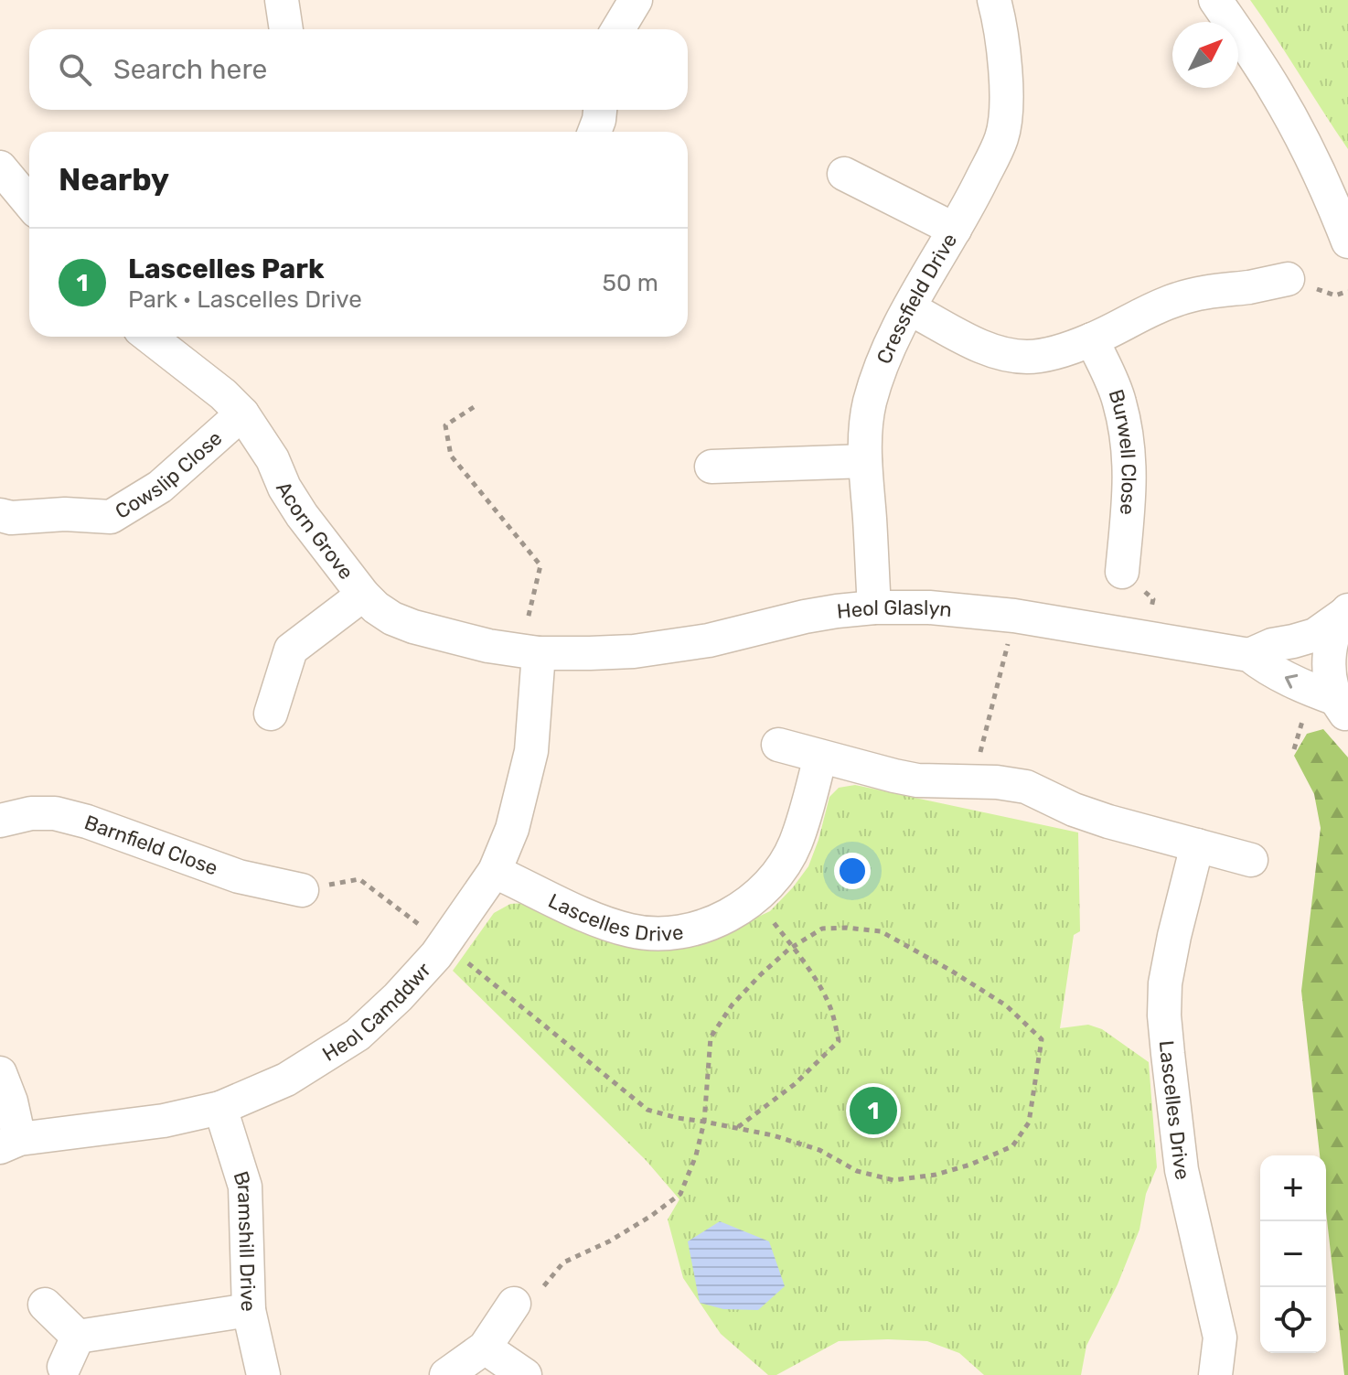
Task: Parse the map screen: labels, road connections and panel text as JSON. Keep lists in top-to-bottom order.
{
  "streets": {
    "street": [
      "Cressfield Drive",
      "Burwell Close",
      "Cowslip Close",
      "Acorn Grove",
      "Heol Glaslyn",
      "Barnfield Close",
      "Lascelles Drive",
      "Heol Camddwr",
      "Bramshill Drive"
    ]
  },
  "crossings": [
    ["Cressfield Drive", "Heol Glaslyn"],
    ["Cowslip Close", "Acorn Grove"],
    ["Acorn Grove", "Heol Glaslyn"],
    ["Acorn Grove", "Heol Camddwr"],
    ["Heol Glaslyn", "Heol Camddwr"],
    ["Lascelles Drive", "Heol Camddwr"],
    ["Heol Camddwr", "Bramshill Drive"]
  ],
  "north": "top right",
  "page": {
    "search": "Search here",
    "heading": "Nearby",
    "list": [
      {
        "mark": "1",
        "name": "Lascelles Park",
        "note": "Park · Lascelles Drive",
        "value": "50 m"
      }
    ],
    "pins": "1",
    "map_buttons": ["+", "−"]
  }
}
